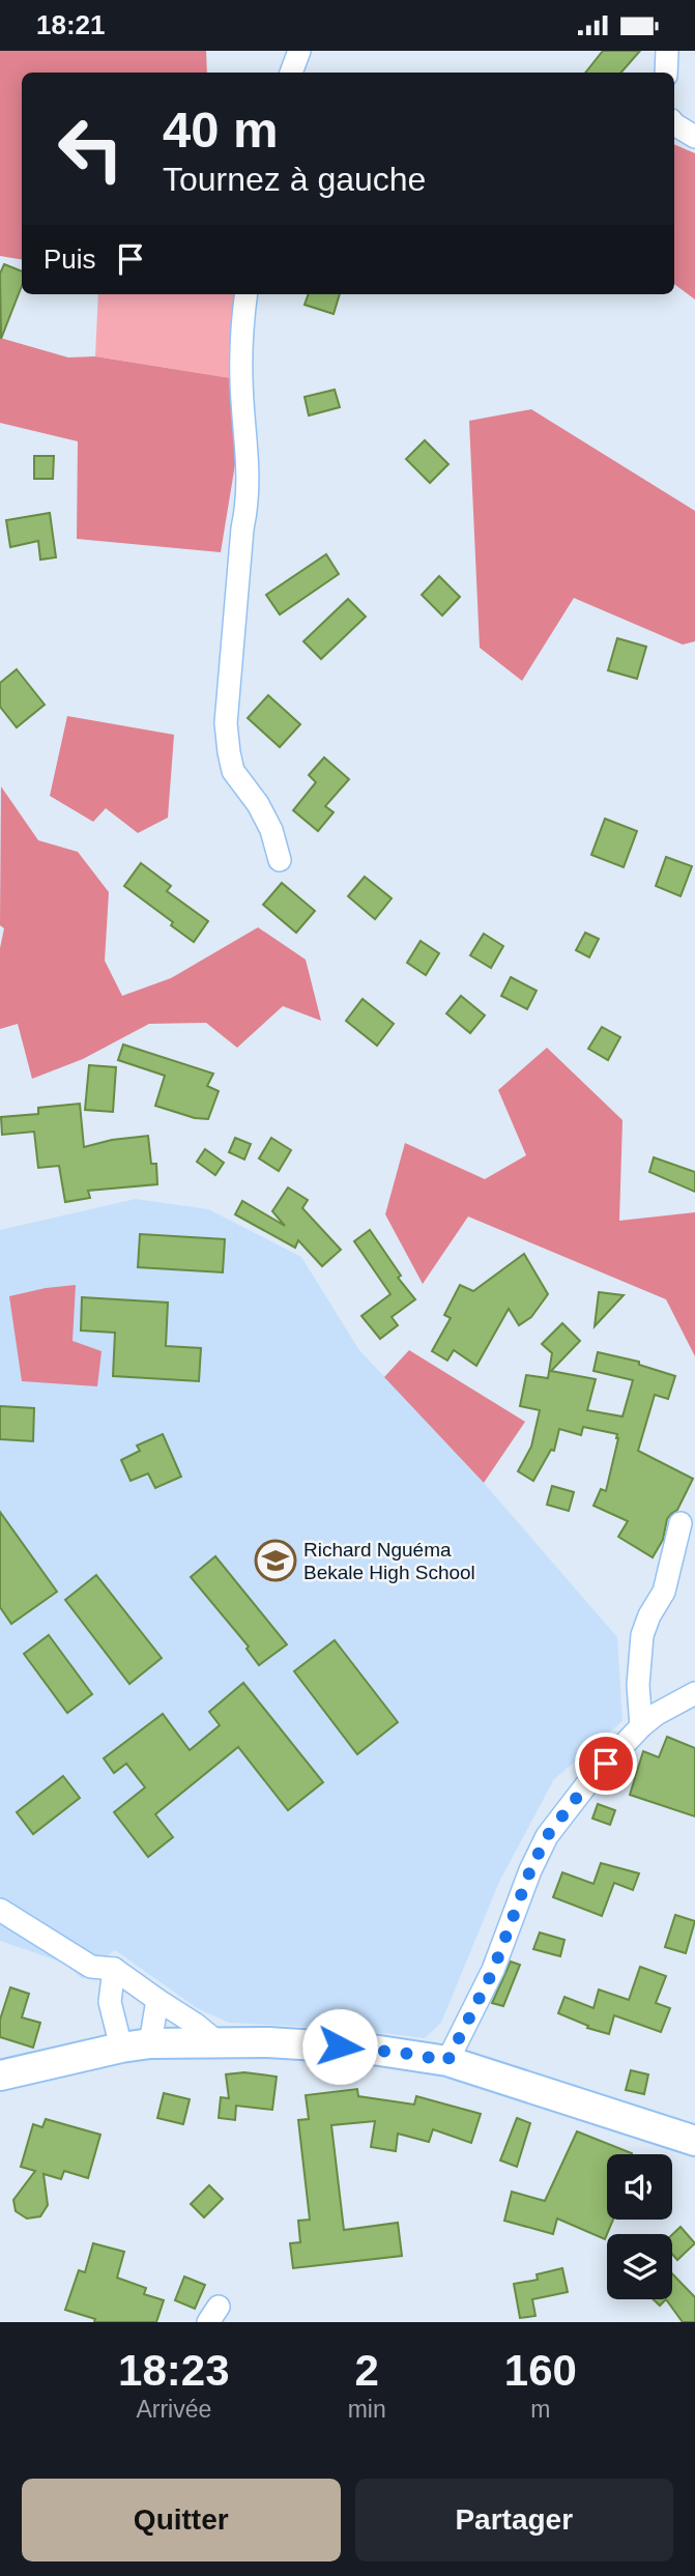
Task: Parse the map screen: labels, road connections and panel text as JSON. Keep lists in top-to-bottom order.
{
  "places": {
    "school or university": ["Richard Nguéma Bekale High School"]
  },
  "page": {
    "status": "18:21",
    "turn": ["40 m", "Tournez à gauche"],
    "then": "Puis",
    "eta": [
      "18:23",
      "Arrivée",
      "2",
      "min",
      "160",
      "m"
    ],
    "buttons": ["Quitter", "Partager"]
  }
}
